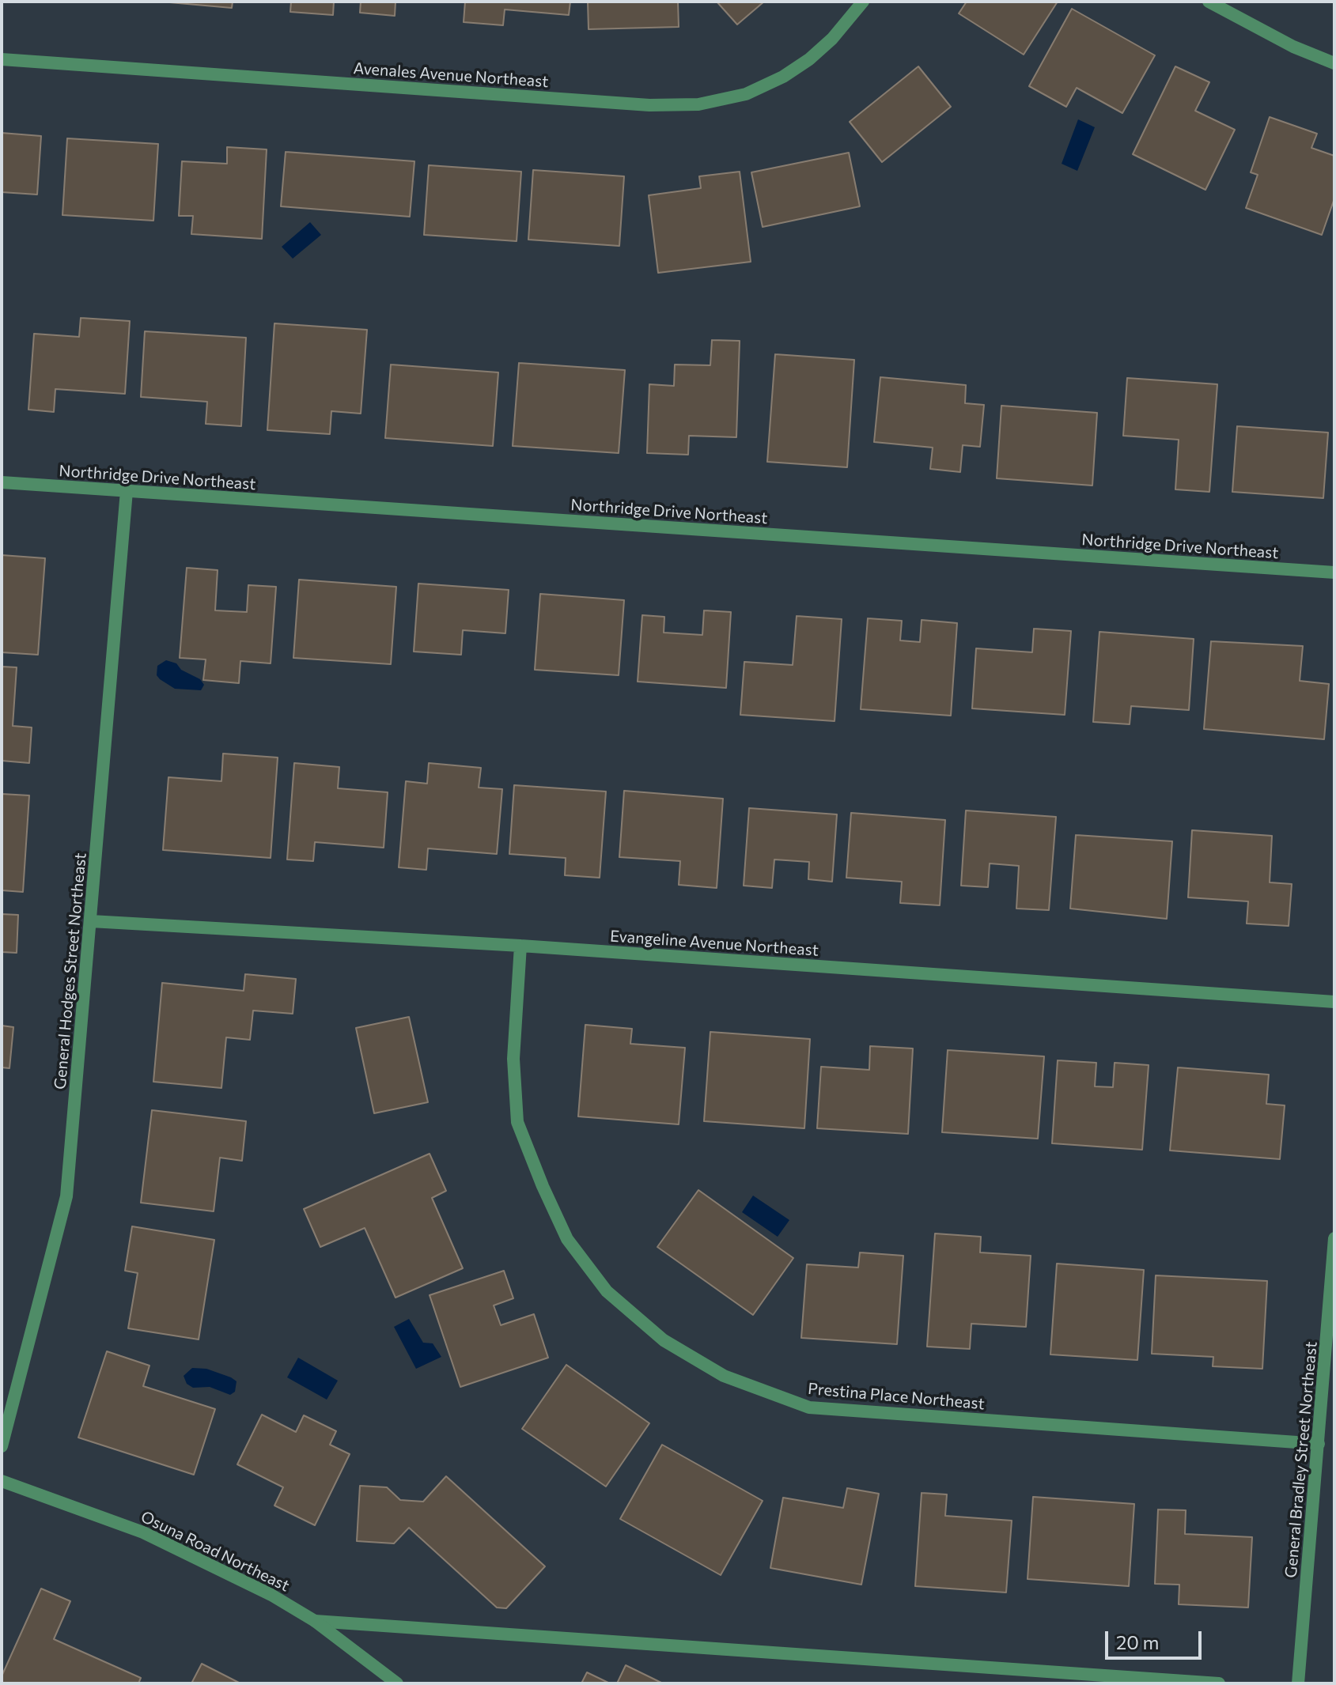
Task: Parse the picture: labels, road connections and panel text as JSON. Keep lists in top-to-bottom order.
{
  "streets": {
    "street": [
      "Avenales Avenue Northeast",
      "Northridge Drive Northeast",
      "Evangeline Avenue Northeast",
      "General Hodges Street Northeast",
      "Prestina Place Northeast",
      "General Bradley Street Northeast",
      "Osuna Road Northeast"
    ]
  },
  "crossings": [
    ["Northridge Drive Northeast", "General Hodges Street Northeast"],
    ["Evangeline Avenue Northeast", "General Hodges Street Northeast"],
    ["Evangeline Avenue Northeast", "Prestina Place Northeast"],
    ["Prestina Place Northeast", "General Bradley Street Northeast"]
  ],
  "scale_bar": "20 m"
}
